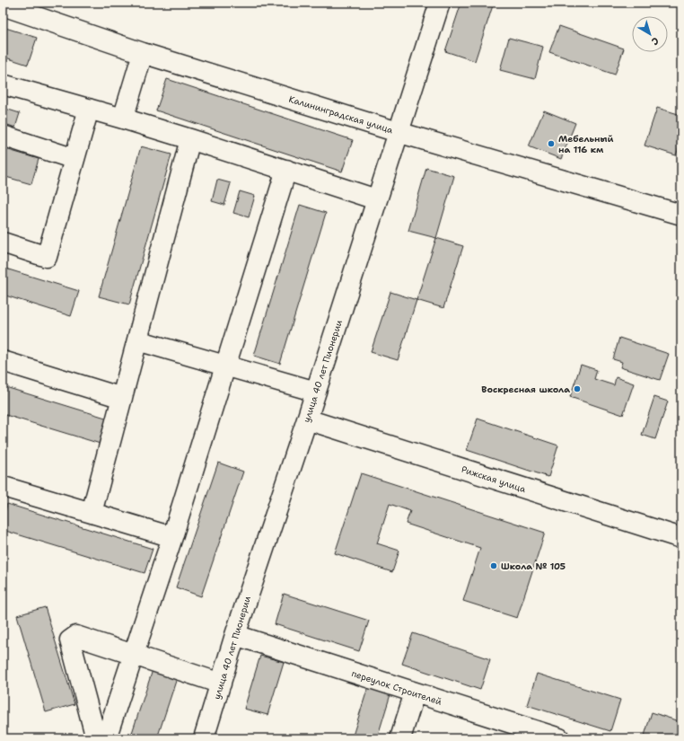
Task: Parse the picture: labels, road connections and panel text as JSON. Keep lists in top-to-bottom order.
{
  "streets": {
    "street": [
      "Калининградская улица",
      "улица 40 лет Пионерии",
      "Рижская улица",
      "переулок Строителей"
    ]
  },
  "crossings": [
    ["Калининградская улица", "улица 40 лет Пионерии"],
    ["улица 40 лет Пионерии", "Рижская улица"],
    ["улица 40 лет Пионерии", "переулок Строителей"]
  ],
  "places": ["Мебельный на 116 км", "Воскресная школа", "Школа № 105"],
  "north": "bottom right"
}
